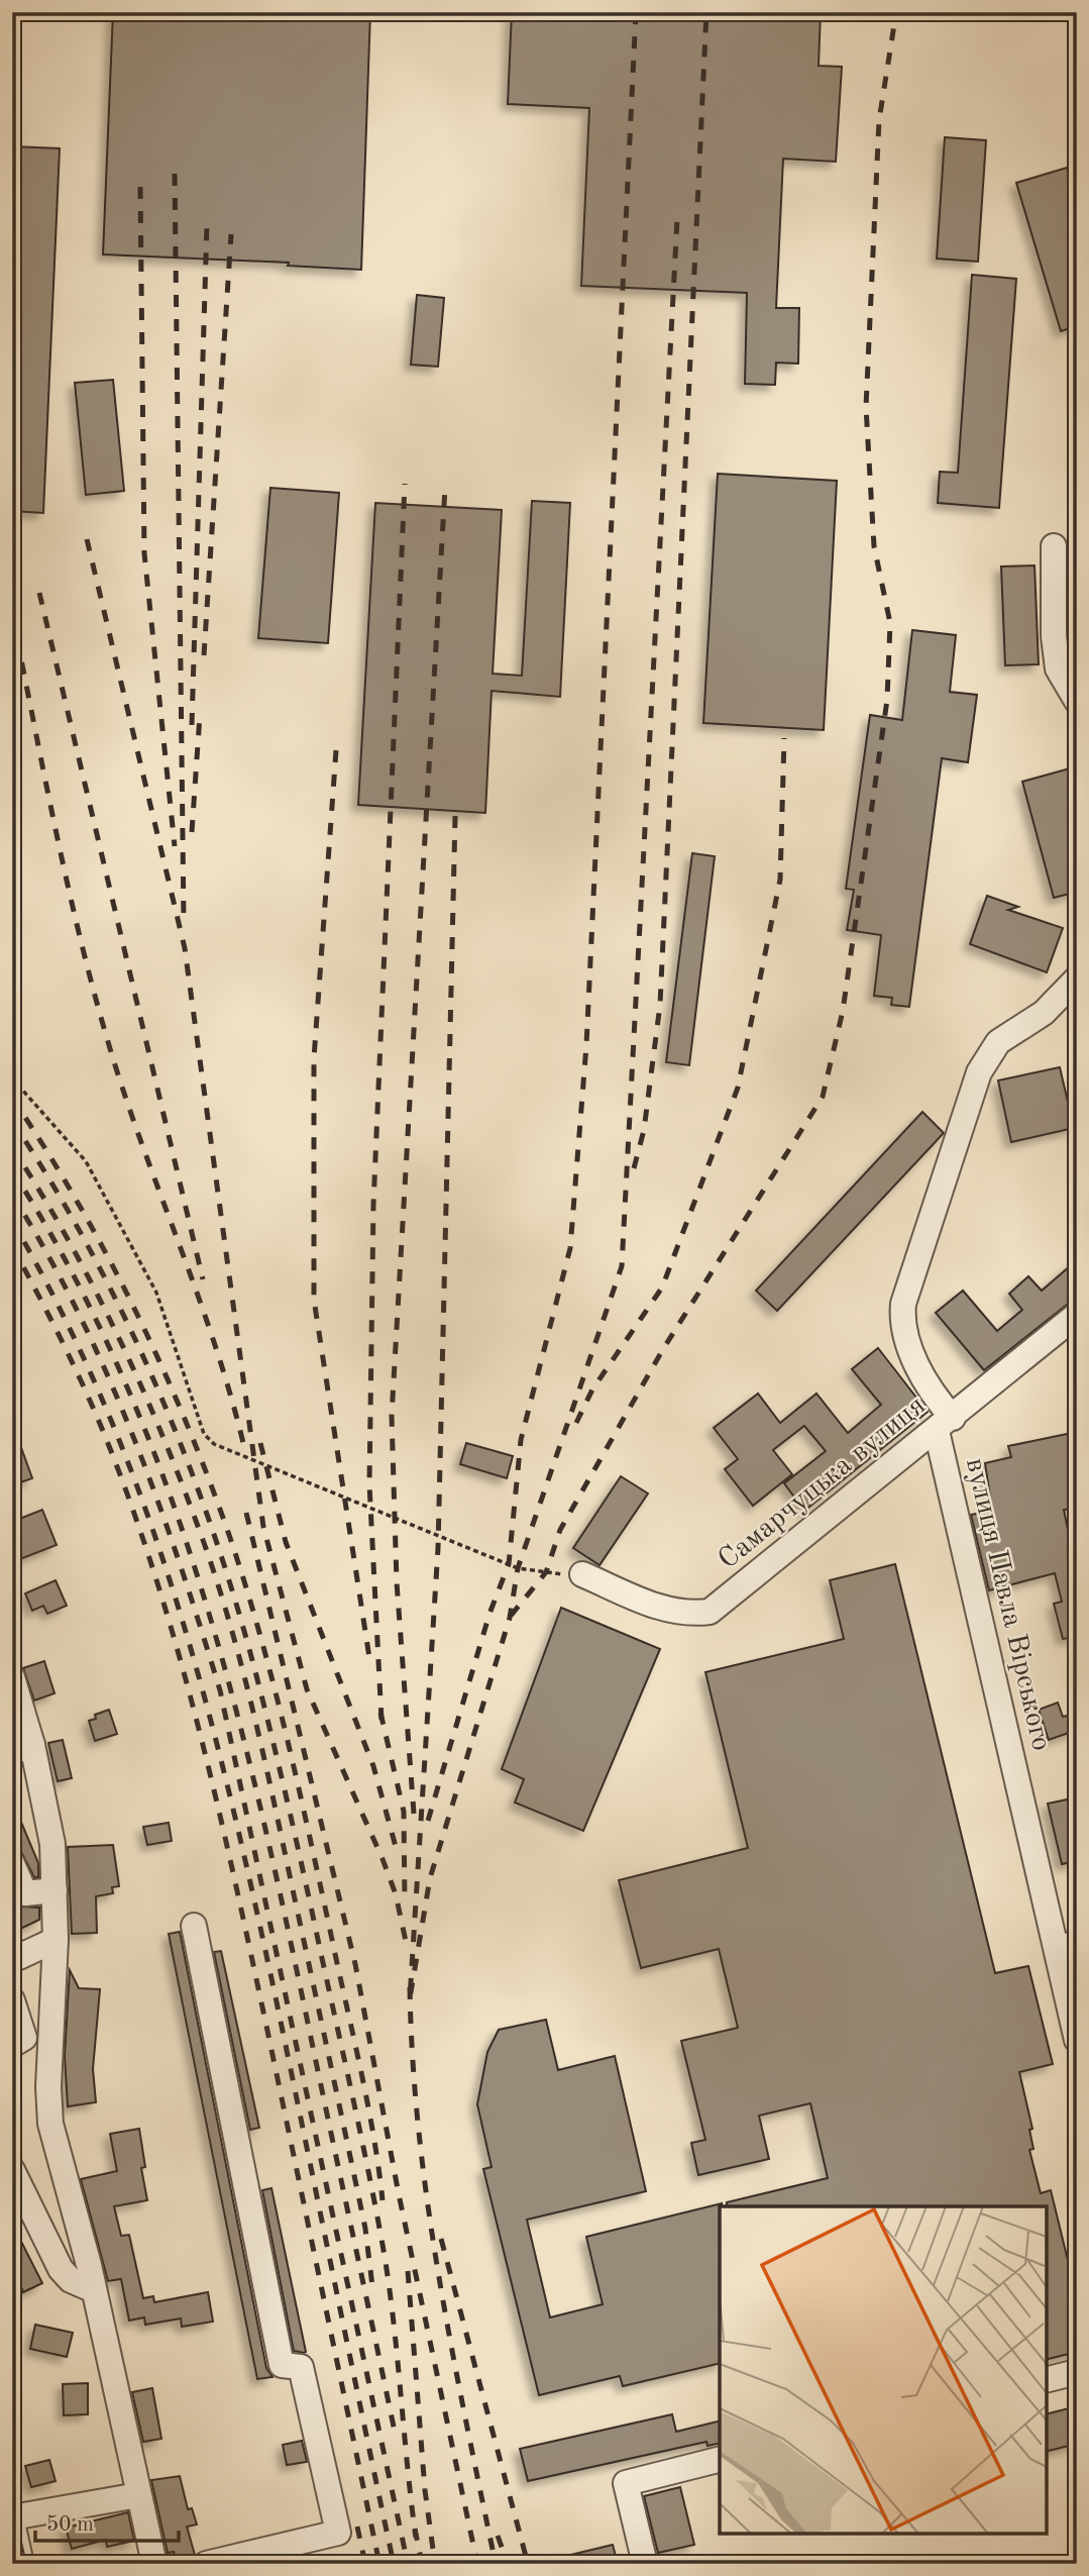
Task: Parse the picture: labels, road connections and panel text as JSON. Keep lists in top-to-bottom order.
{
  "streets": {
    "street": ["Самарчуцька вулиця", "вулиця Павла Вірського"]
  },
  "crossings": [
    ["Самарчуцька вулиця", "вулиця Павла Вірського"]
  ],
  "scale_bar": "50 m"
}
